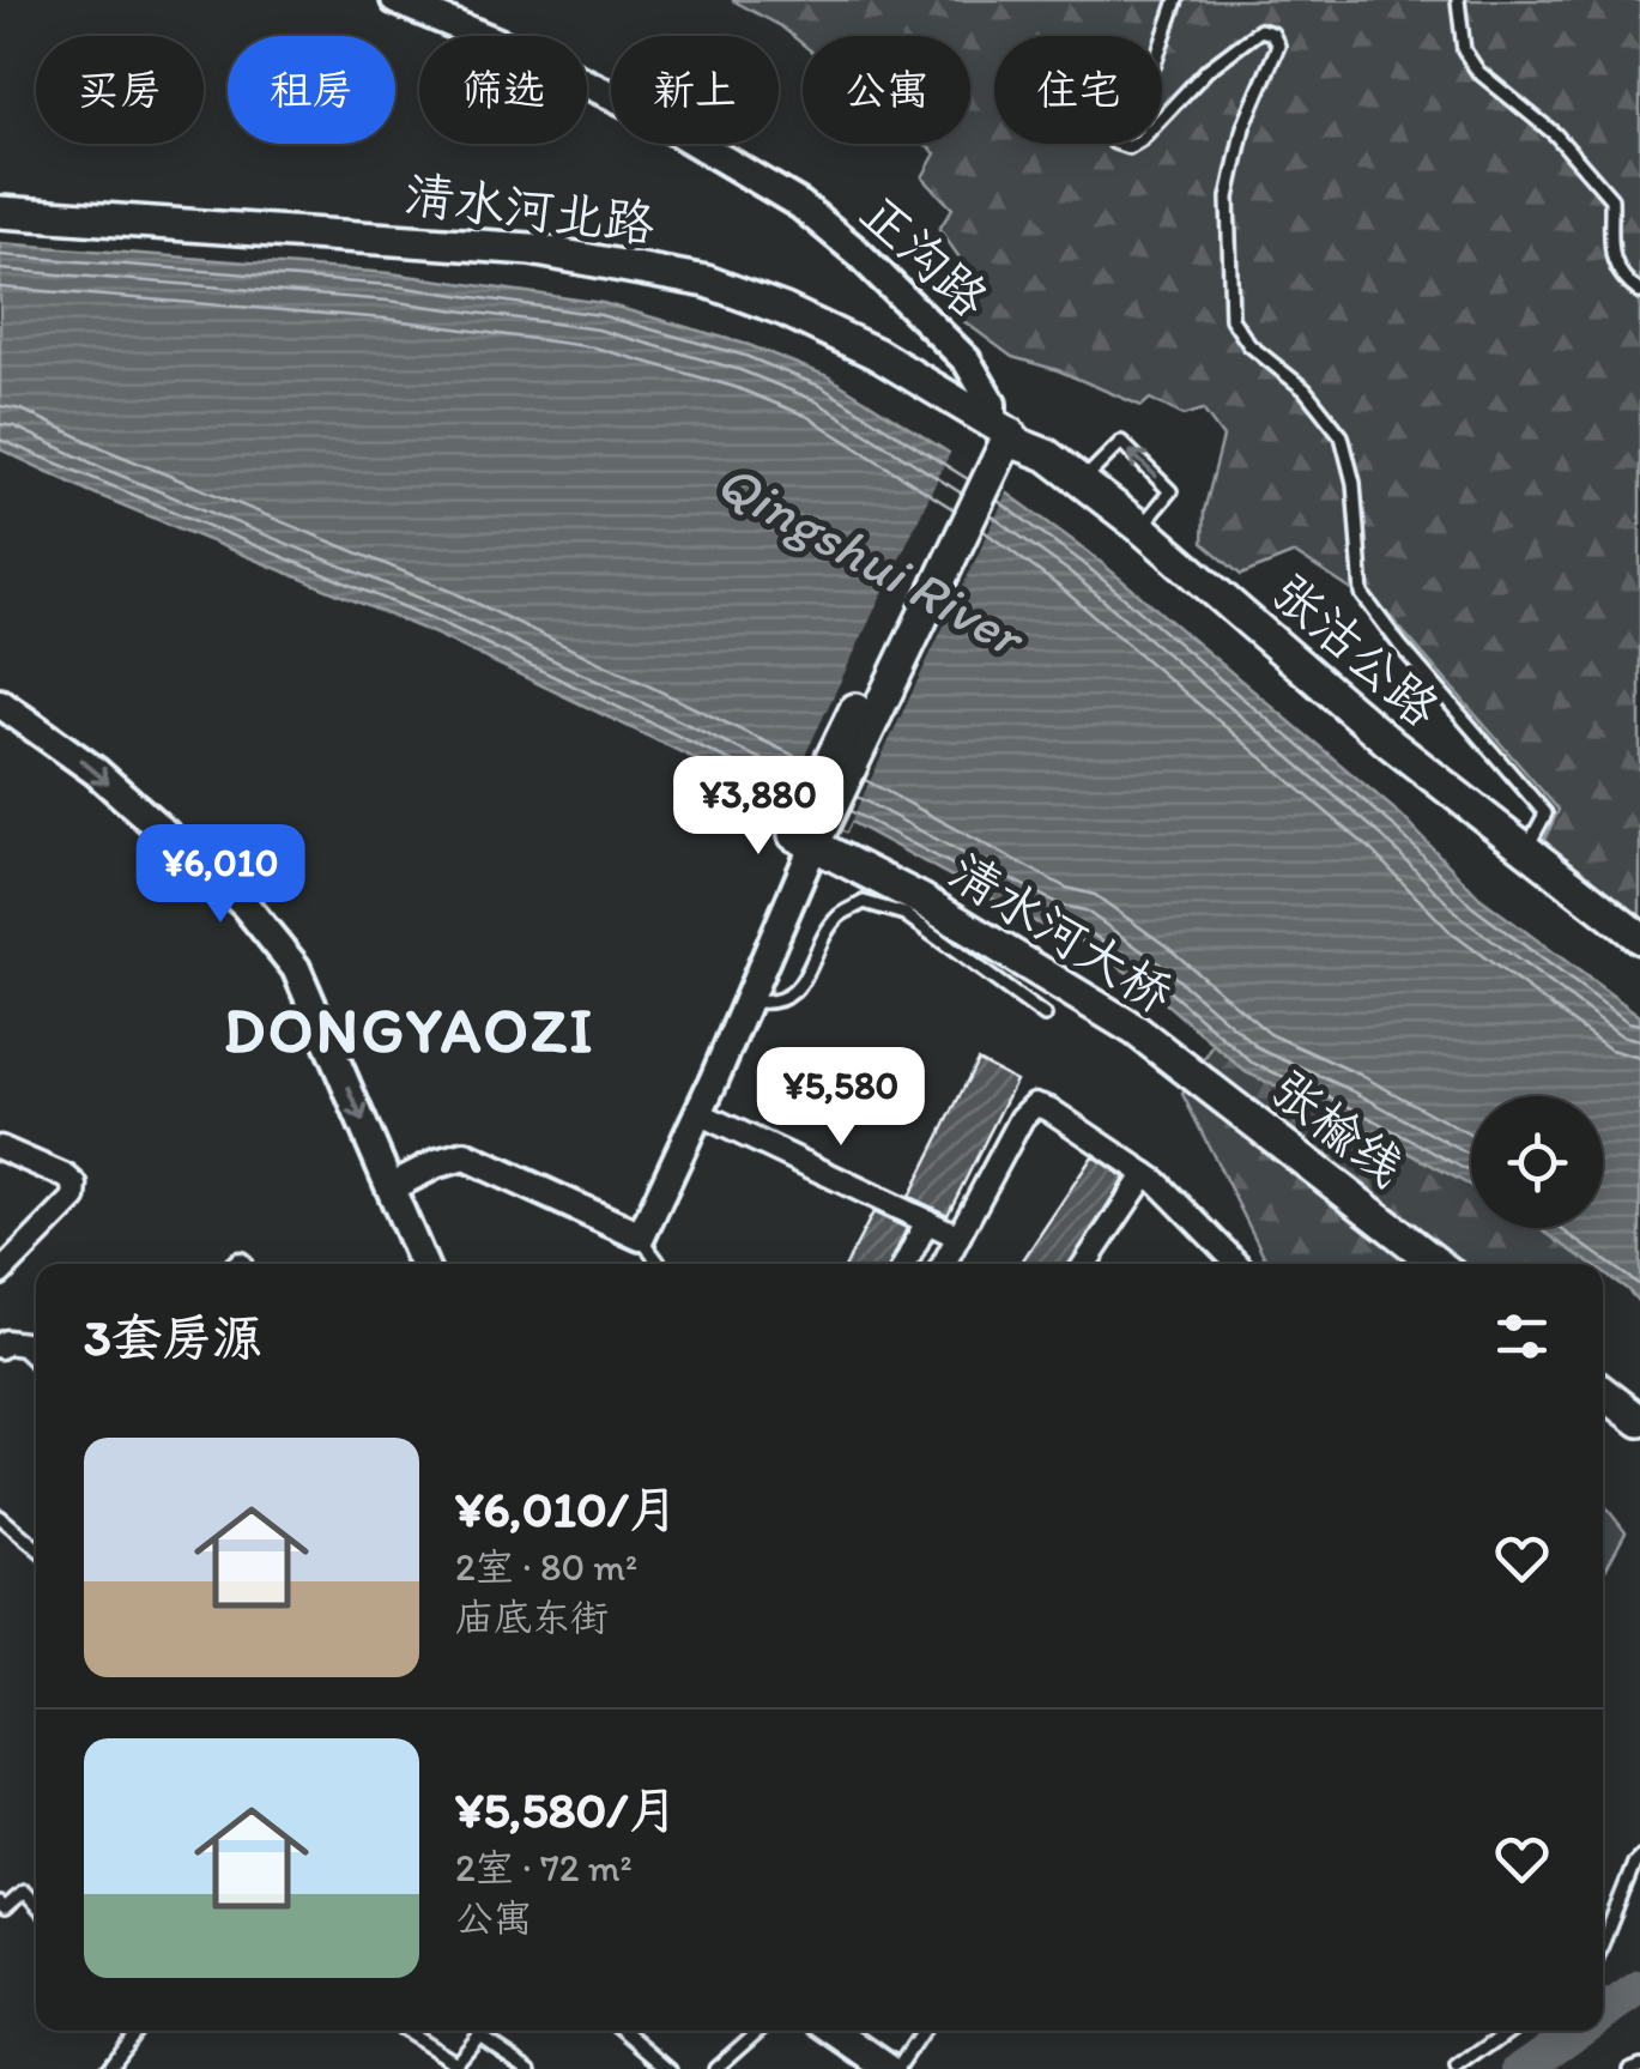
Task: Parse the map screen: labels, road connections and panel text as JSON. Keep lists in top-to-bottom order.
{
  "streets": {
    "main road": [
      "清水河北路",
      "张沽公路",
      "清水河大桥",
      "张榆线"
    ],
    "street": ["正沟路"]
  },
  "crossings": [
    ["清水河北路", "正沟路"],
    ["清水河北路", "张沽公路"],
    ["正沟路", "张沽公路"],
    ["清水河大桥", "张榆线"]
  ],
  "districts": ["DONGYAOZI"],
  "water": ["Qingshui River"],
  "page": {
    "chip": [
      "买房",
      "租房",
      "筛选",
      "新上",
      "公寓",
      "住宅"
    ],
    "price": ["¥3,880", "¥6,010", "¥5,580"],
    "heading": "3套房源",
    "list": [
      {
        "name": "¥6,010/月",
        "note": "2室 · 80 m² · 庙底东街"
      },
      {
        "name": "¥5,580/月",
        "note": "2室 · 72 m² · 公寓"
      }
    ]
  }
}
